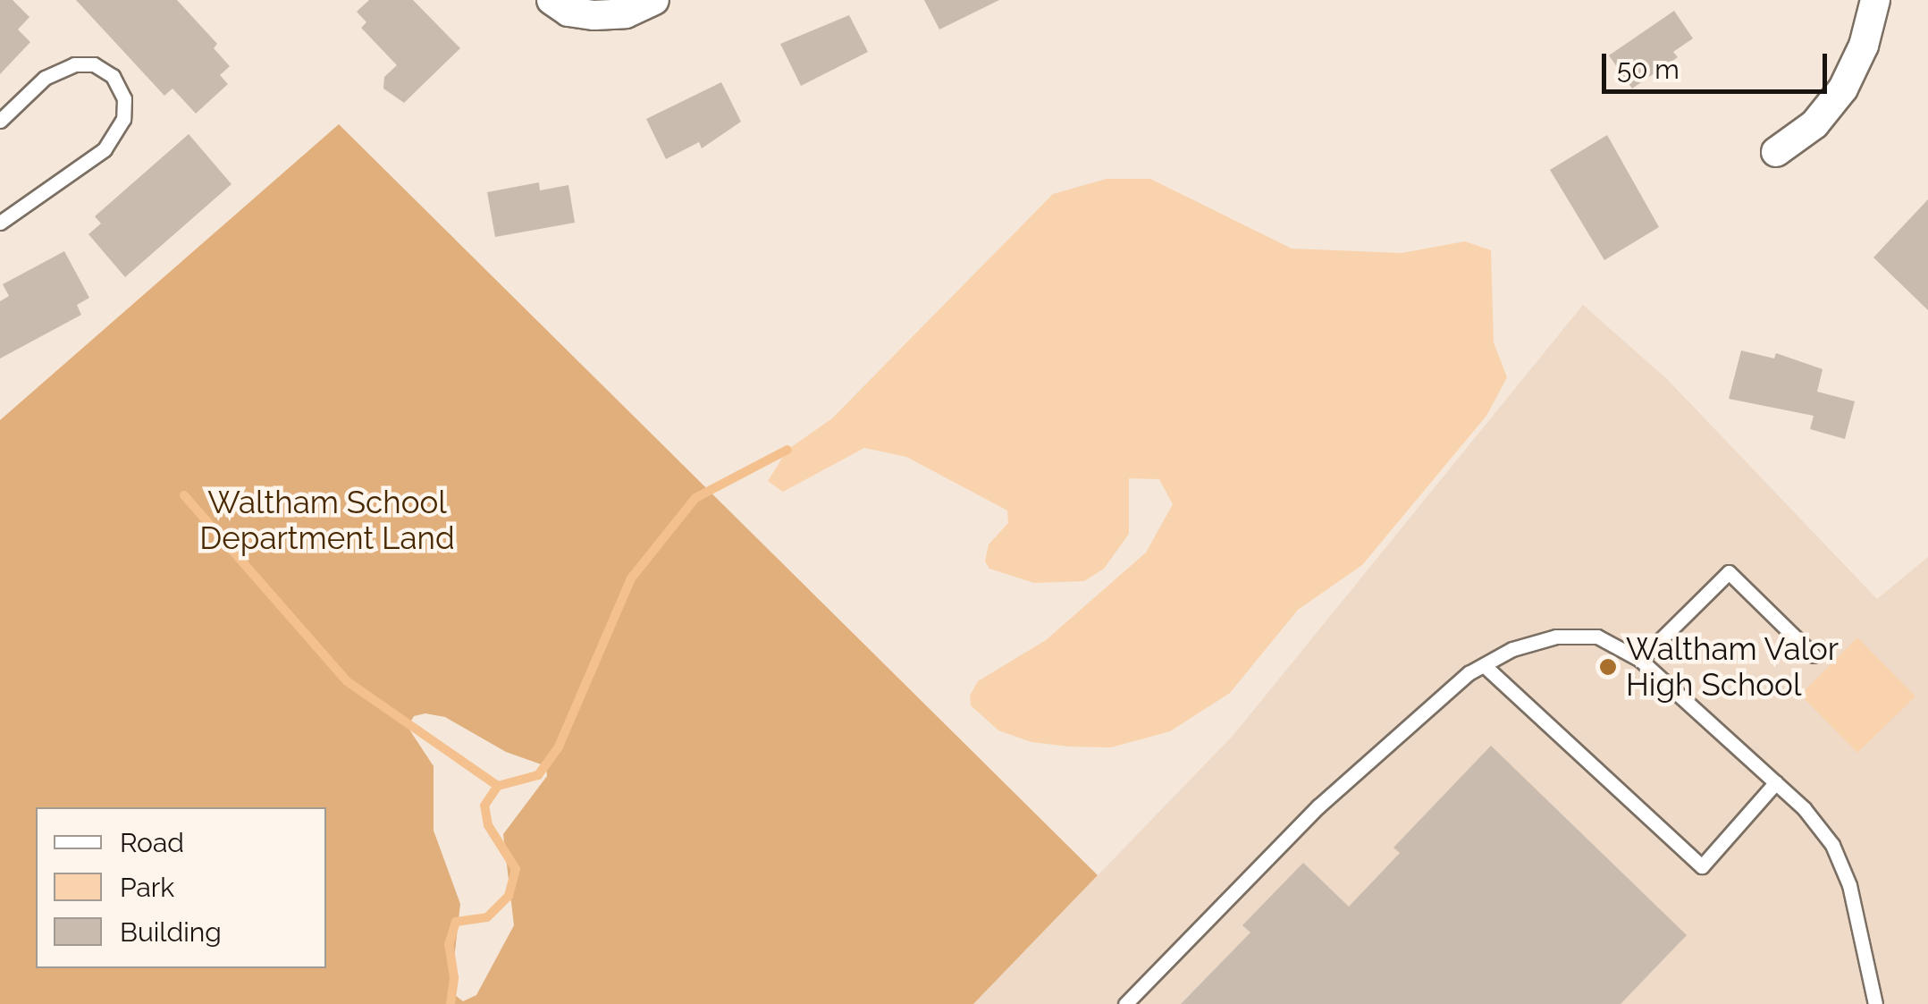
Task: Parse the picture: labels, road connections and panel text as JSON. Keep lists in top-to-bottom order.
{
  "parks": ["Waltham School Department Land"],
  "places": ["Waltham Valor High School"],
  "legend": ["Road", "Park", "Building"],
  "scale_bar": "50 m"
}
